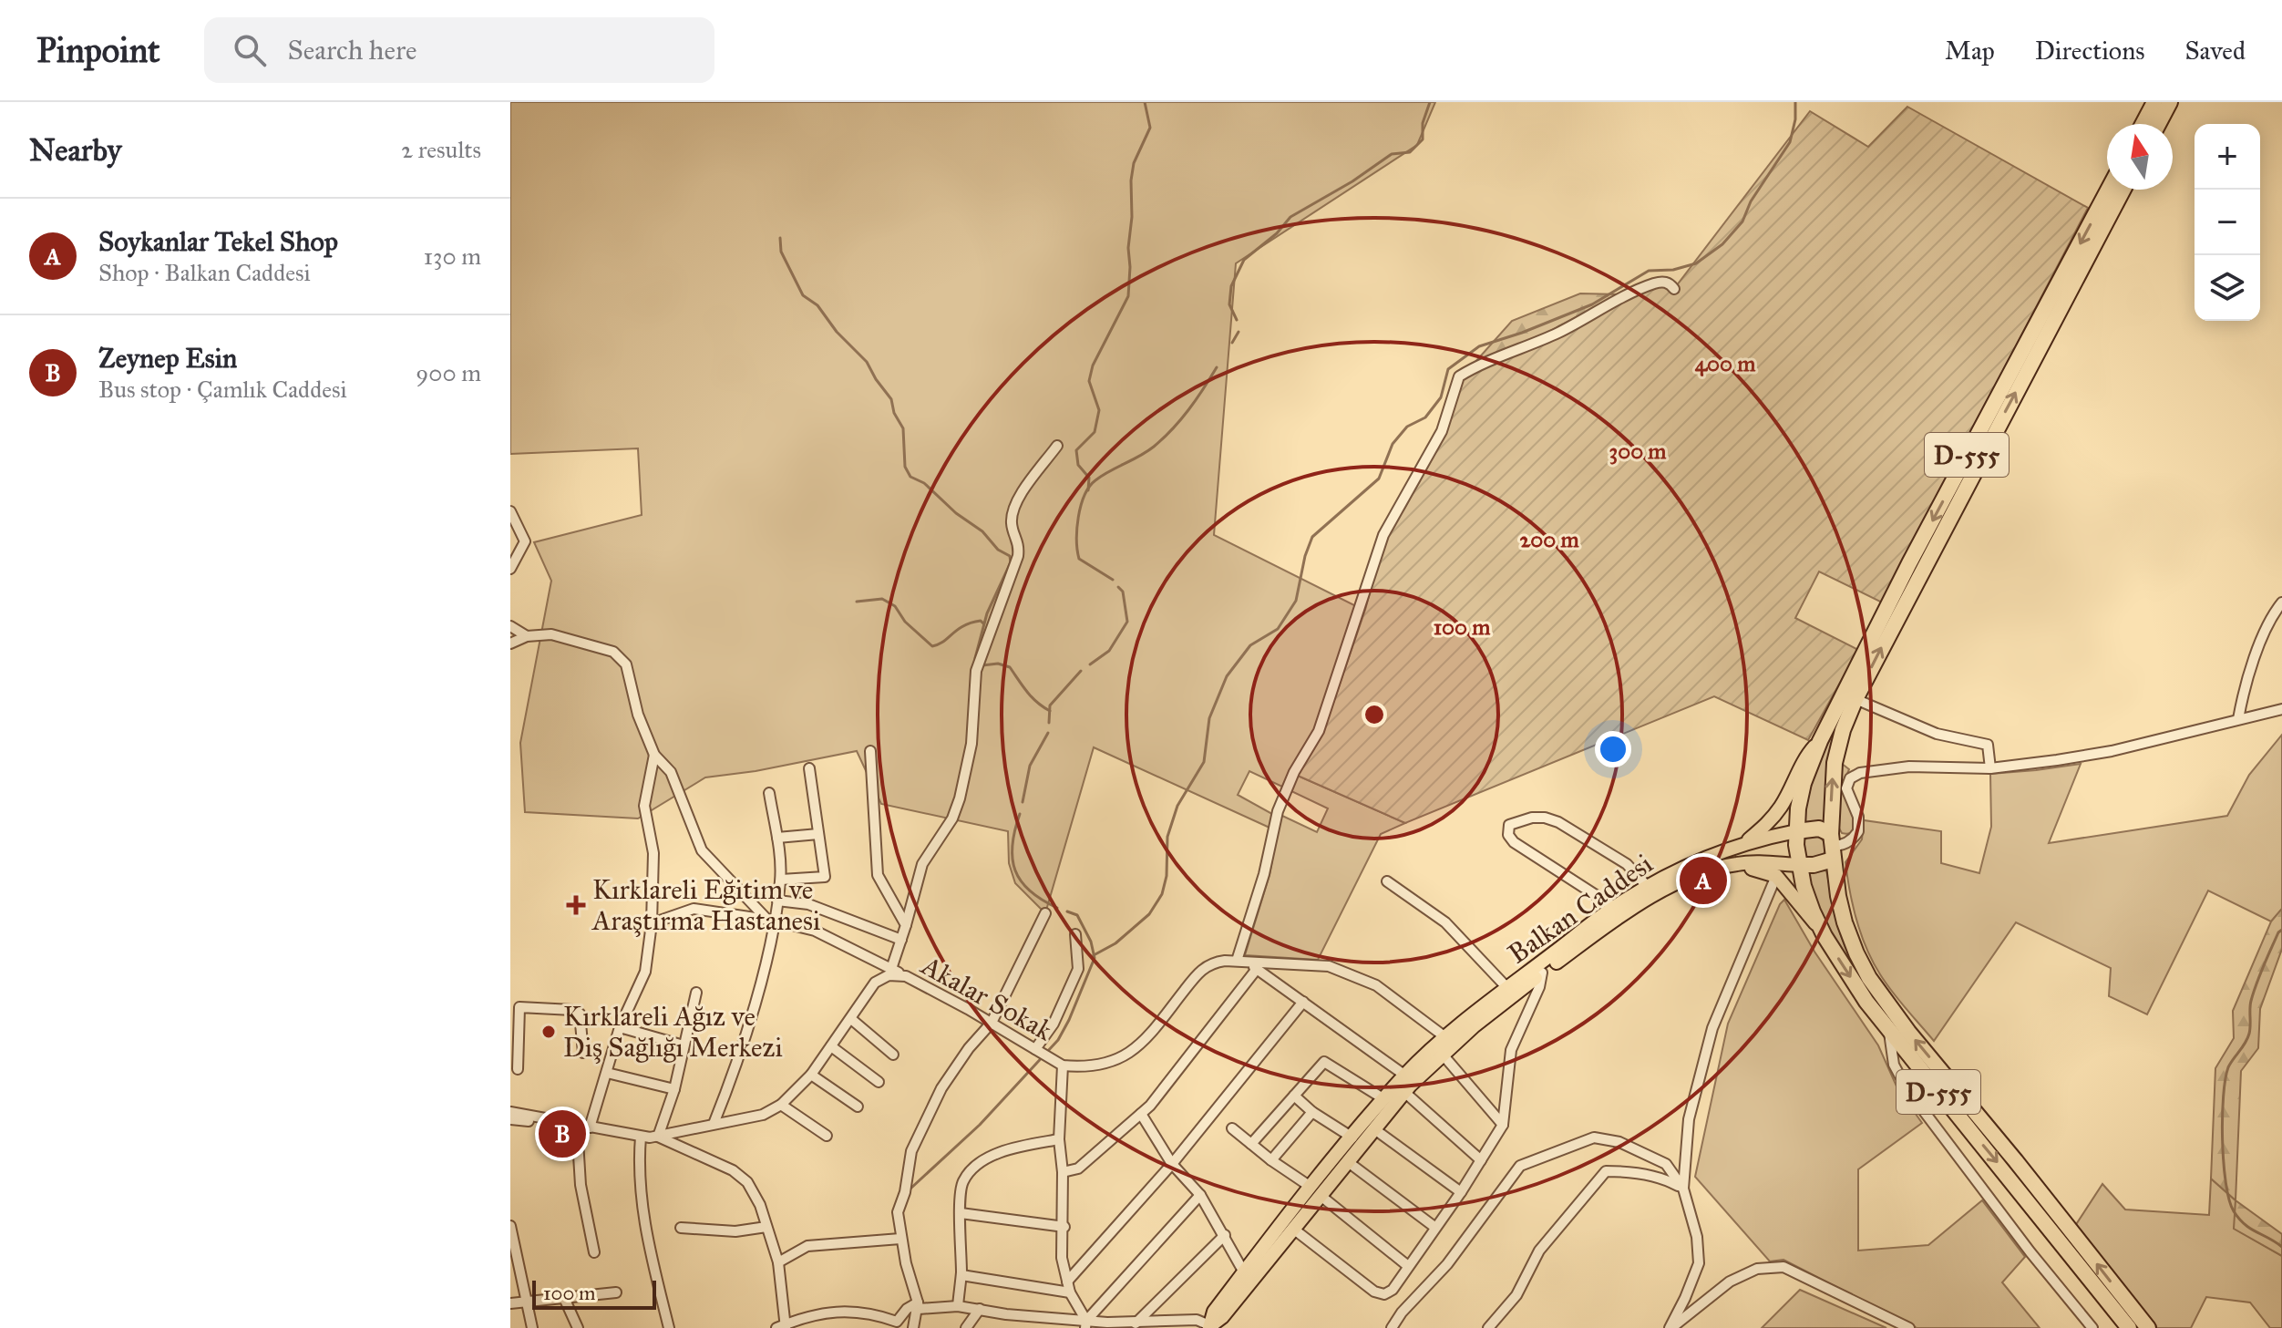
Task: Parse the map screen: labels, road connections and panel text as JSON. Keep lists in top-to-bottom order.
{
  "streets": {
    "highway": ["D-555"],
    "main road": ["Balkan Caddesi"],
    "street": ["Akalar Sokak"]
  },
  "crossings": [
    ["D-555", "Balkan Caddesi"]
  ],
  "places": {
    "health": ["Kırklareli Eğitim ve Araştırma Hastanesi"],
    "other": ["Kırklareli Ağız ve Diş Sağlığı Merkezi"]
  },
  "scale_bar": "100 m",
  "north": "top",
  "page": {
    "header": "Pinpoint",
    "search": "Search here",
    "nav": ["Map", "Directions", "Saved"],
    "heading": ["Nearby", "2 results"],
    "map_buttons": ["+", "−"],
    "list": [
      {
        "mark": "A",
        "name": "Soykanlar Tekel Shop",
        "note": "Shop · Balkan Caddesi",
        "value": "130 m"
      },
      {
        "mark": "B",
        "name": "Zeynep Esin",
        "note": "Bus stop · Çamlık Caddesi",
        "value": "900 m"
      }
    ],
    "pins": ["A", "B"],
    "scale": "100 m"
  },
  "rings": [
    "400 m",
    "300 m",
    "200 m",
    "100 m"
  ]
}
